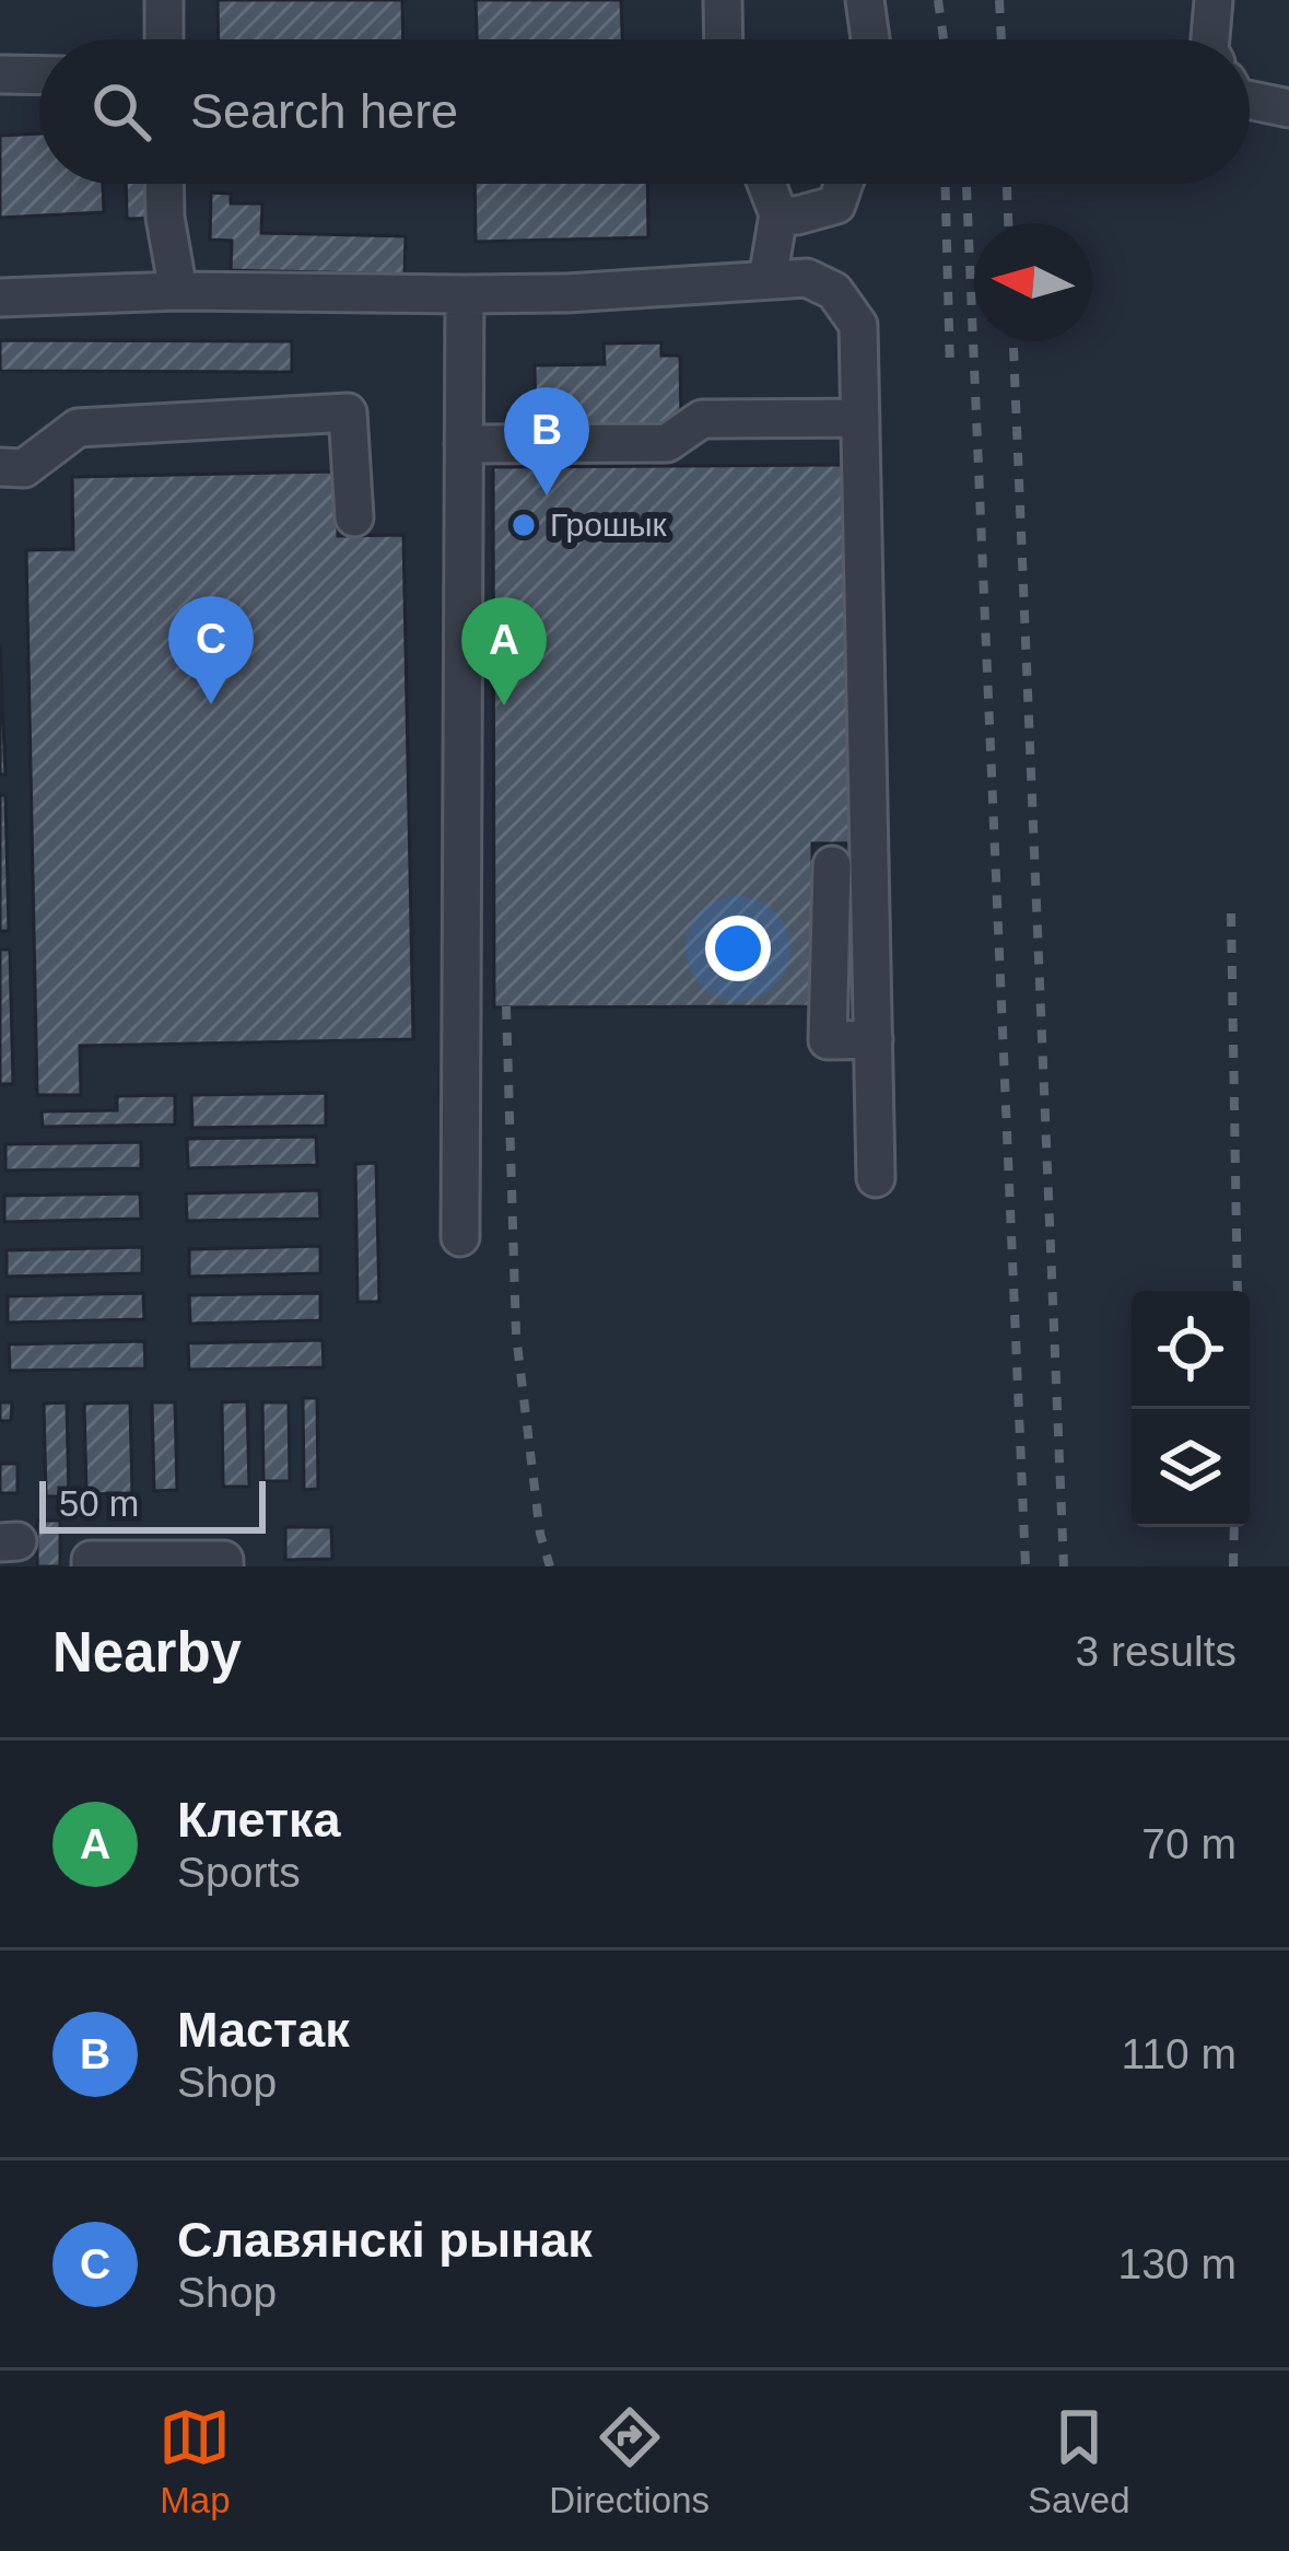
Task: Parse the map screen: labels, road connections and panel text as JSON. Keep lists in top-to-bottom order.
{
  "places": ["Грошык"],
  "scale_bar": "50 m",
  "north": "left",
  "page": {
    "search": "Search here",
    "pins": ["B", "C", "A"],
    "scale": "50 m",
    "heading": ["Nearby", "3 results"],
    "list": [
      {
        "mark": "A",
        "name": "Клетка",
        "note": "Sports",
        "value": "70 m"
      },
      {
        "mark": "B",
        "name": "Мастак",
        "note": "Shop",
        "value": "110 m"
      },
      {
        "mark": "C",
        "name": "Славянскі рынак",
        "note": "Shop",
        "value": "130 m"
      }
    ],
    "nav": ["Map", "Directions", "Saved"]
  }
}
